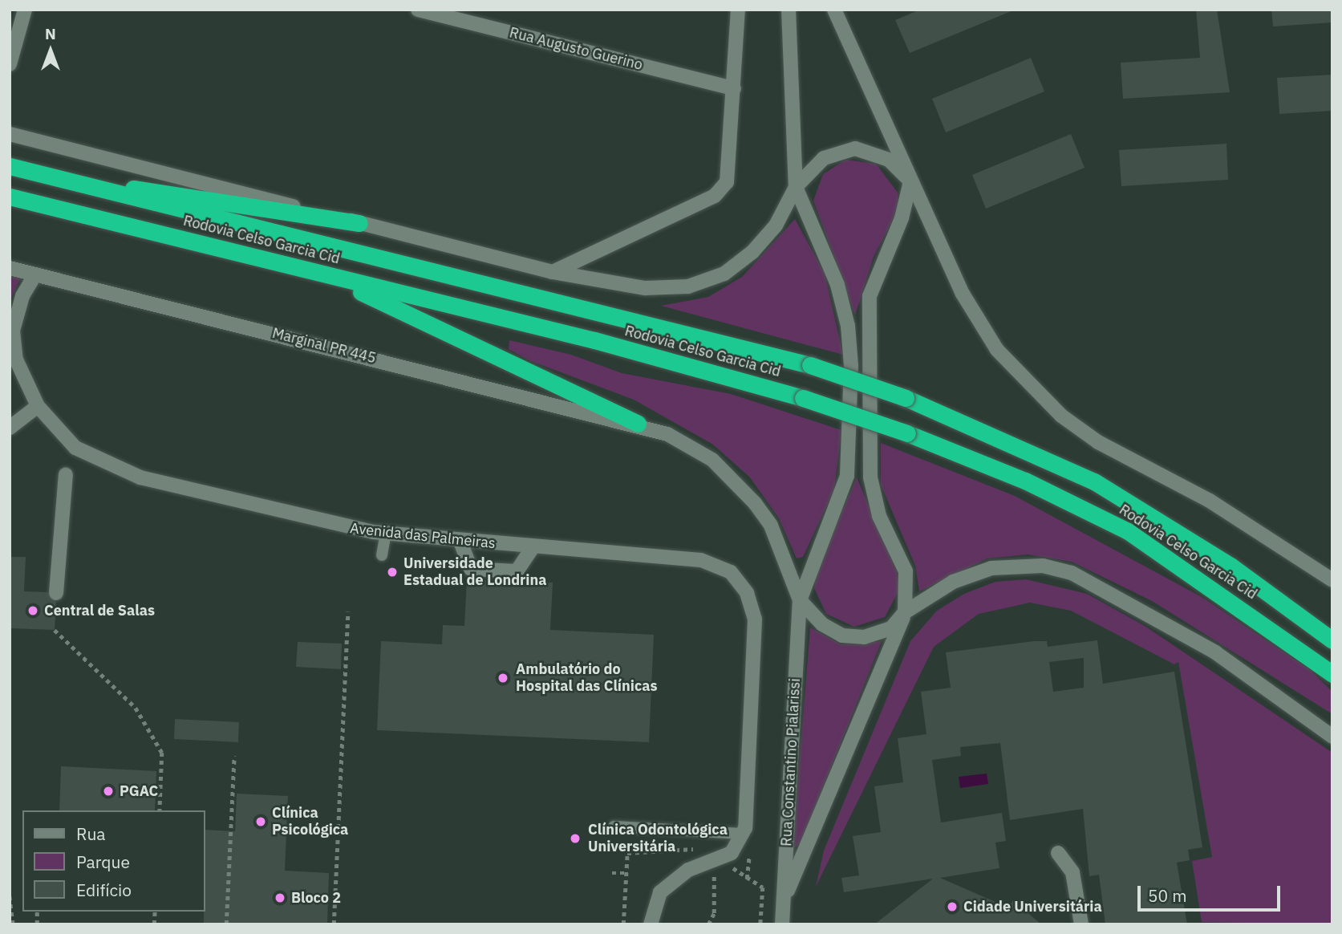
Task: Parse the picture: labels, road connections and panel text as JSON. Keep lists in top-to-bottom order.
{
  "streets": {
    "highway": ["Rodovia Celso Garcia Cid"],
    "street": [
      "Rua Augusto Guerino",
      "Marginal PR 445",
      "Avenida das Palmeiras",
      "Rua Constantino Pialarissi"
    ]
  },
  "crossings": [
    ["Marginal PR 445", "Rua Constantino Pialarissi"]
  ],
  "places": [
    "Universidade Estadual de Londrina",
    "Central de Salas",
    "Ambulatório do Hospital das Clínicas",
    "PGAC",
    "Clínica Psicológica",
    "Clínica Odontológica Universitária",
    "Bloco 2",
    "Cidade Universitária"
  ],
  "legend": ["Rua", "Parque", "Edifício"],
  "scale_bar": "50 m",
  "north": "top"
}
